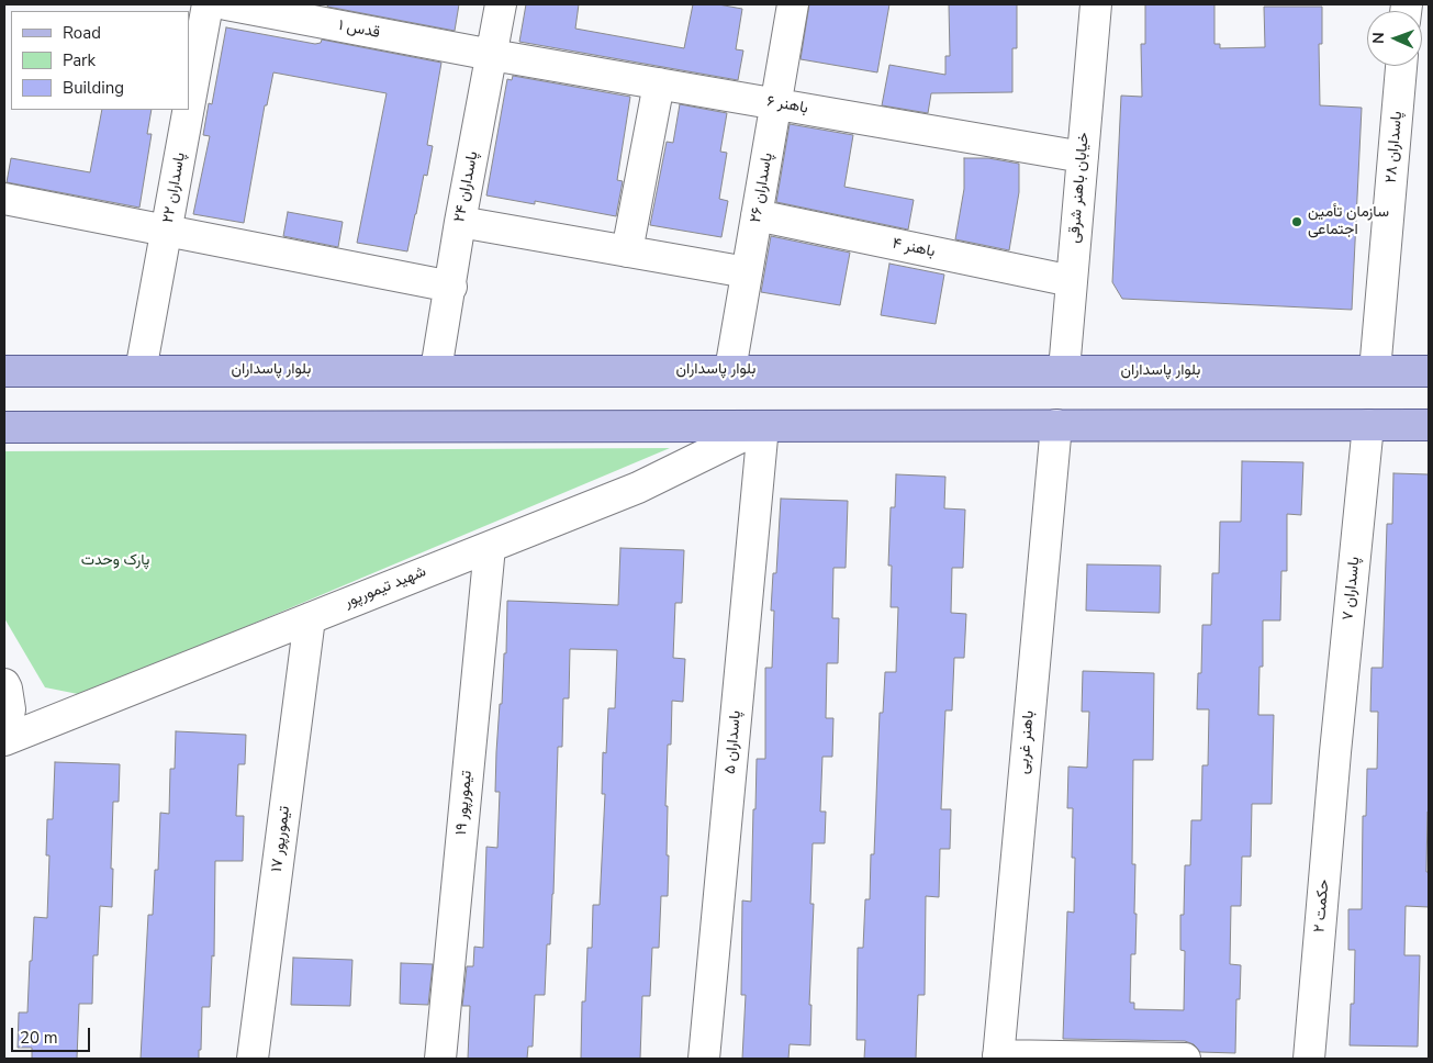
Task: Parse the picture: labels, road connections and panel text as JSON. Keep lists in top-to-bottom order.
{
  "streets": {
    "main road": ["بلوار پاسداران"],
    "street": [
      "قدس ۱",
      "باهنر ۶",
      "پاسداران ۲۸",
      "پاسداران ۲۴",
      "پاسداران ۲۲",
      "پاسداران ۲۶",
      "خیابان باهنر شرقی",
      "باهنر ۴",
      "شهید تیمورپور",
      "پاسداران ۷",
      "پاسداران ۵",
      "باهنر غربی",
      "تیمورپور ۱۹",
      "تیمورپور ۱۷",
      "حکمت ۲"
    ]
  },
  "crossings": [
    ["قدس ۱", "باهنر ۶"],
    ["قدس ۱", "پاسداران ۲۴"],
    ["باهنر ۶", "پاسداران ۲۴"],
    ["باهنر ۶", "پاسداران ۲۶"],
    ["باهنر ۶", "خیابان باهنر شرقی"],
    ["پاسداران ۲۸", "بلوار پاسداران"],
    ["پاسداران ۲۴", "بلوار پاسداران"],
    ["پاسداران ۲۲", "بلوار پاسداران"],
    ["پاسداران ۲۶", "باهنر ۴"],
    ["پاسداران ۲۶", "بلوار پاسداران"],
    ["خیابان باهنر شرقی", "باهنر ۴"],
    ["خیابان باهنر شرقی", "بلوار پاسداران"],
    ["شهید تیمورپور", "پاسداران ۵"],
    ["شهید تیمورپور", "تیمورپور ۱۹"],
    ["شهید تیمورپور", "تیمورپور ۱۷"],
    ["پاسداران ۷", "حکمت ۲"]
  ],
  "parks": ["پارک وحدت"],
  "places": ["سازمان تأمین اجتماعی"],
  "legend": ["Road", "Park", "Building"],
  "scale_bar": "20 m",
  "north": "left"
}
